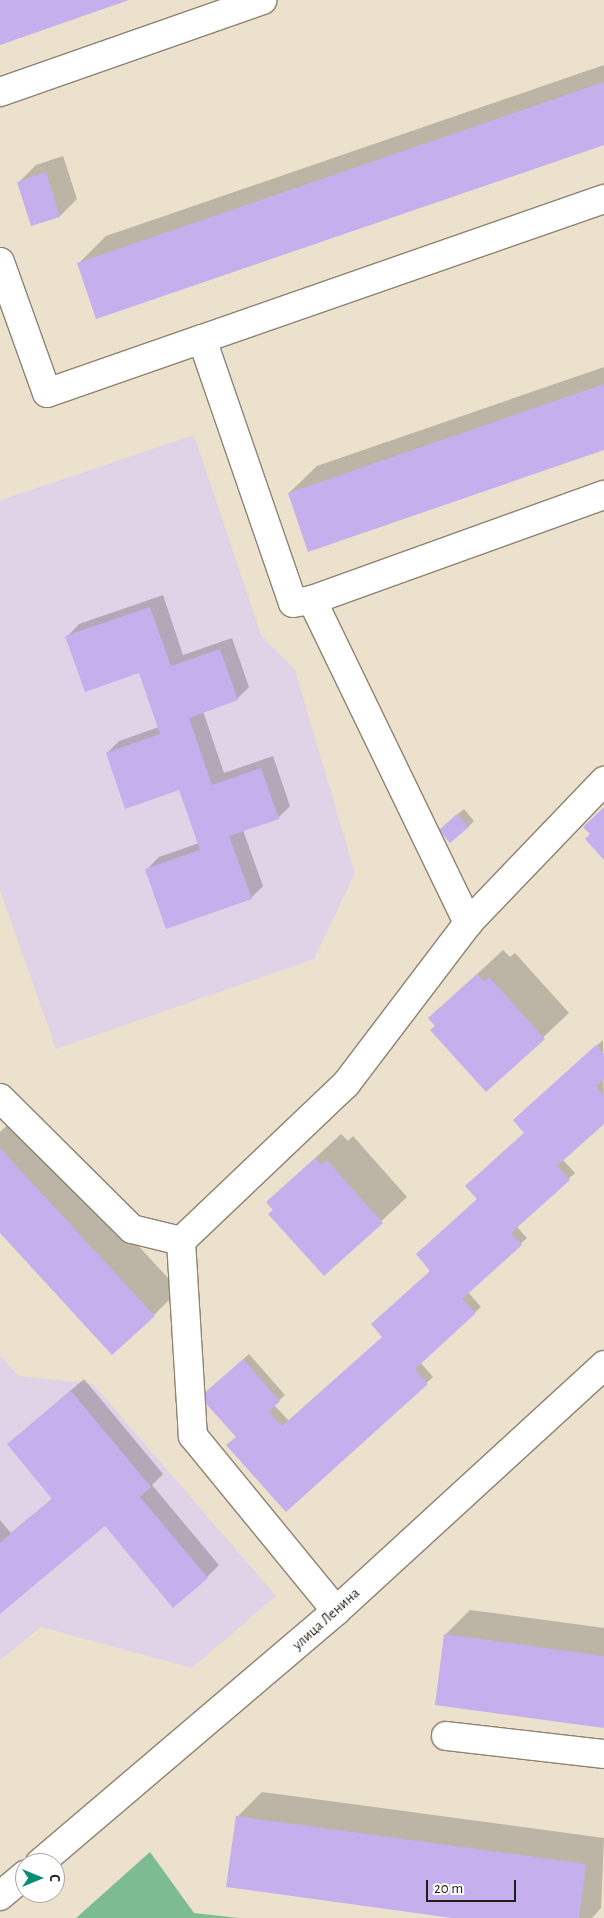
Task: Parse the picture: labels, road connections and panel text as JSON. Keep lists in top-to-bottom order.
{
  "streets": {
    "main road": ["улица Ленина"]
  },
  "scale_bar": "20 m",
  "north": "right"
}
